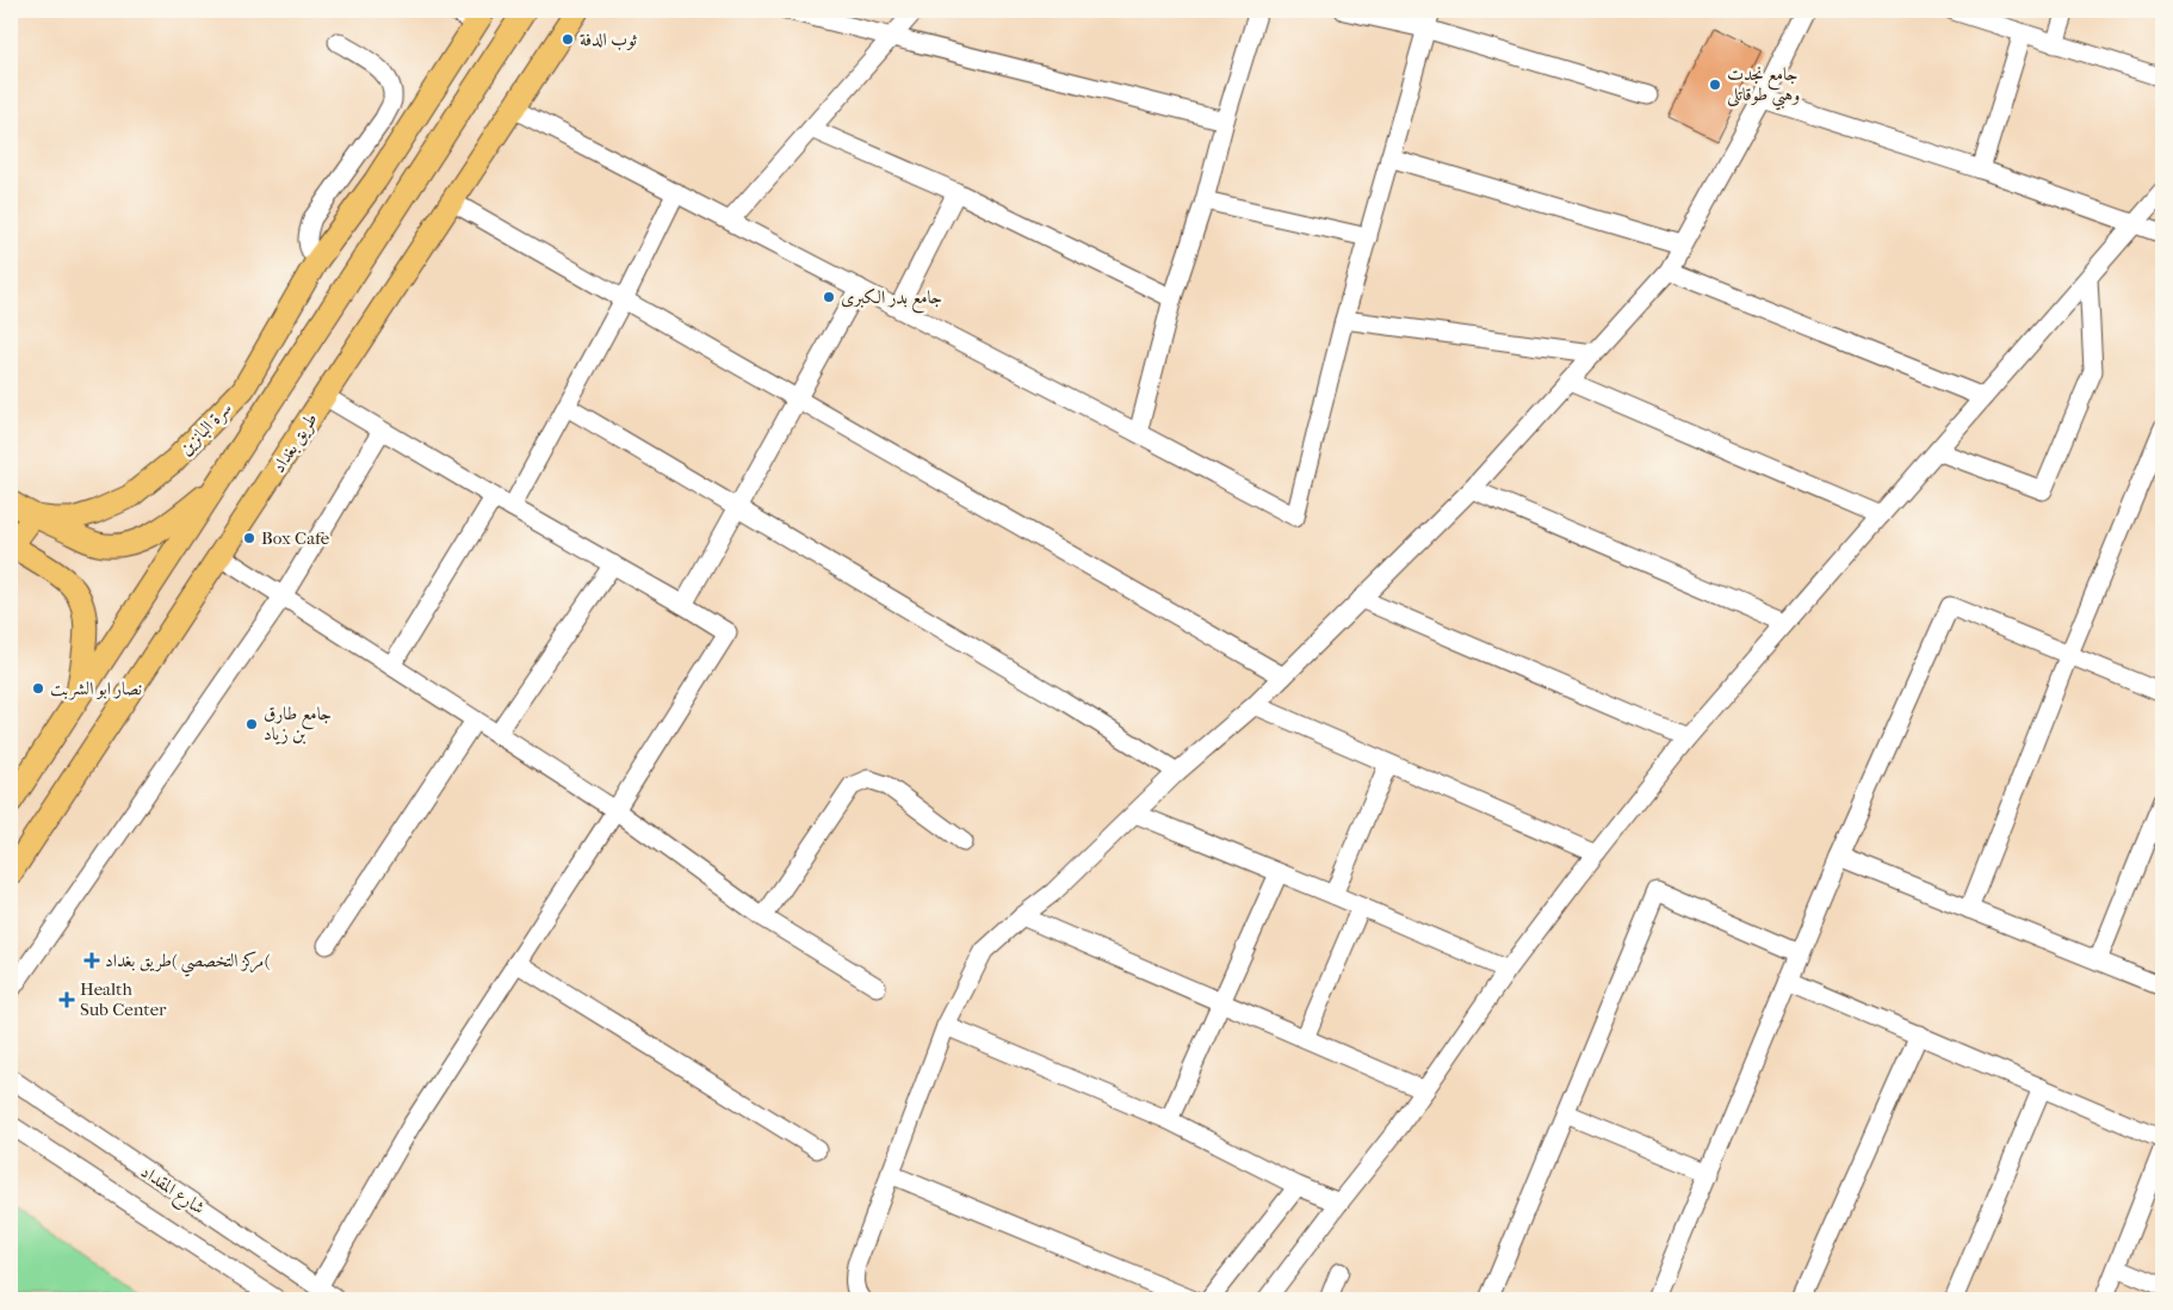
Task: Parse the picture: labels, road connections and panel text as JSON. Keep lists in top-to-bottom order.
{
  "streets": {
    "main road": ["سرة البانزين", "طريق بغداد"],
    "street": ["شارع المقداد"]
  },
  "places": {
    "other": [
      "ثوب الدفة",
      "جامع نجدت وهبي طوقاتلى",
      "جامع بدر الكبرى",
      "Box Cafe",
      "نصار ابو الشربت",
      "جامع طارق بن زياد"
    ],
    "health": ["مركز التخصصي )طريق بغداد(", "Health Sub Center"]
  }
}
